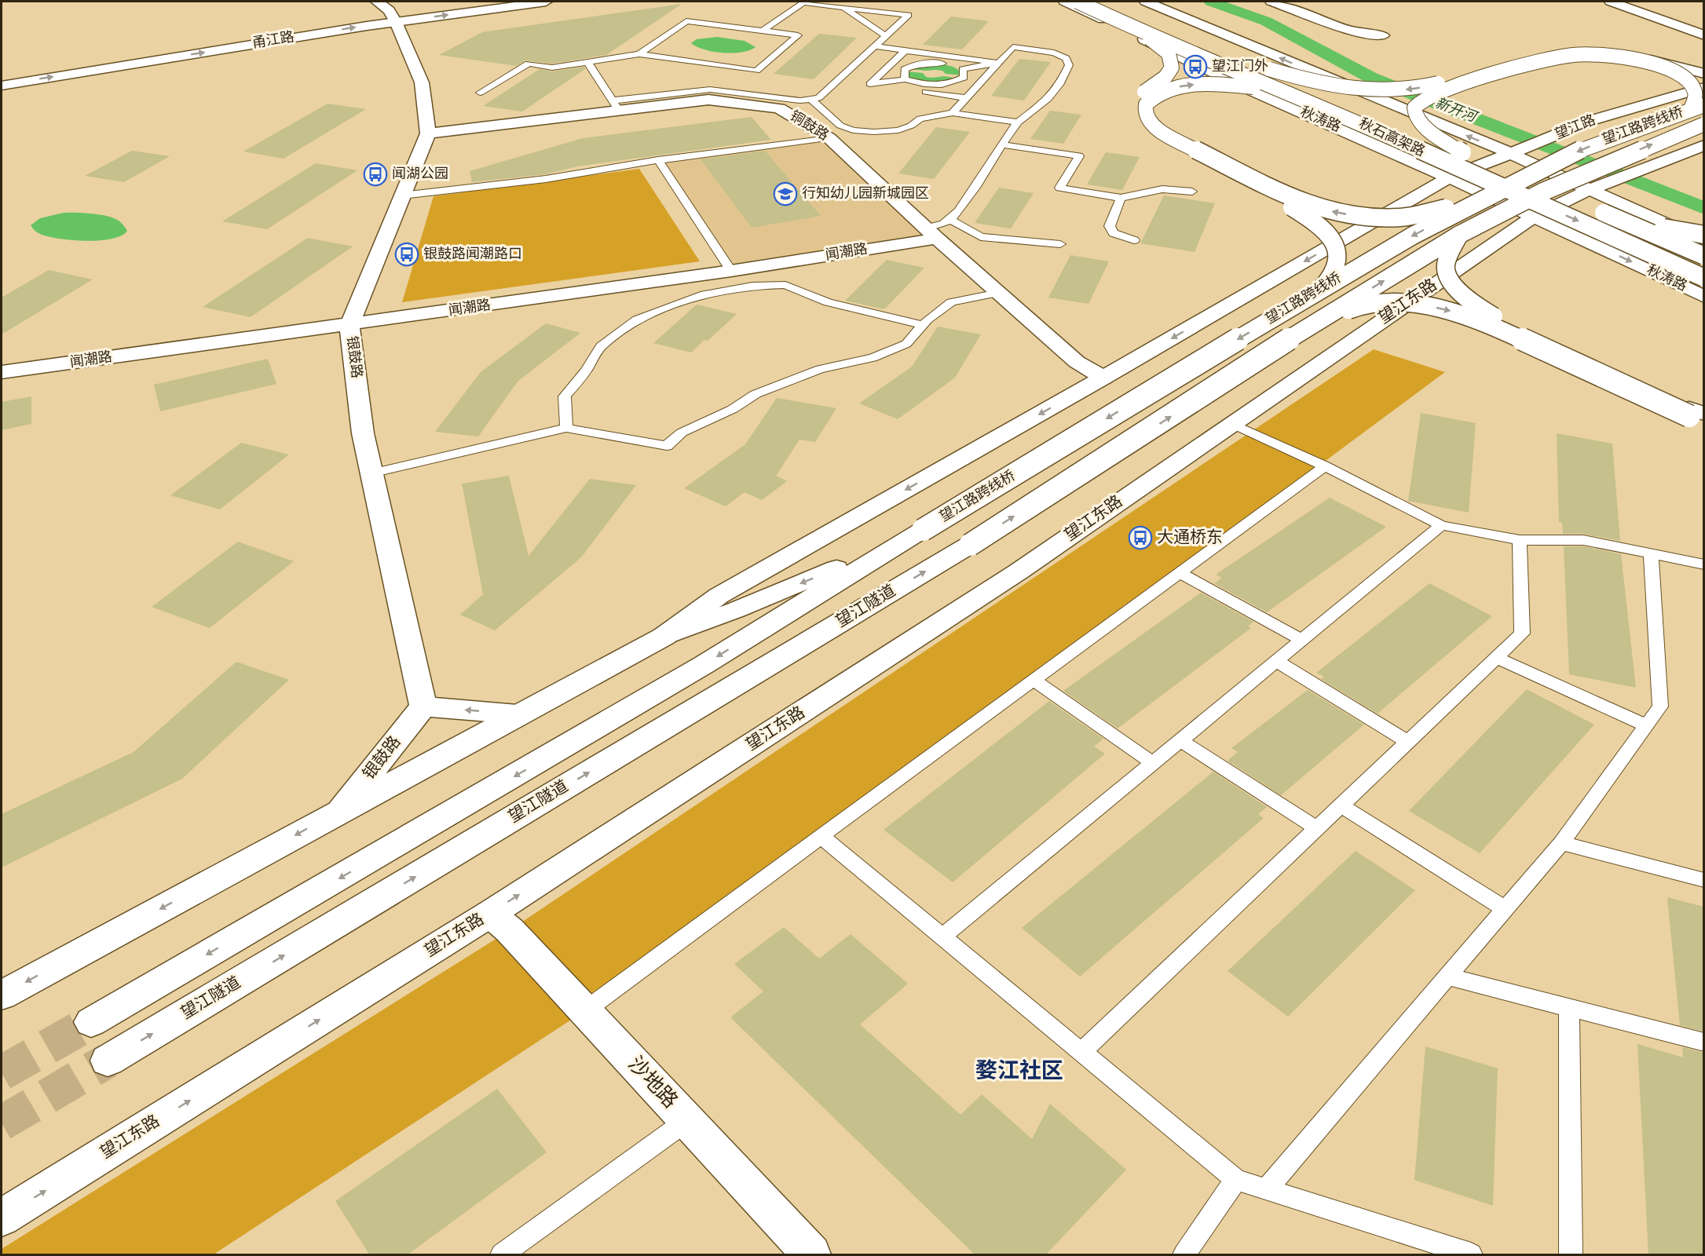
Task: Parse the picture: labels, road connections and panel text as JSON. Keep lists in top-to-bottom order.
{
  "streets": {
    "main road": [
      "甬江路",
      "秋涛路",
      "铜鼓路",
      "望江路跨线桥",
      "望江路",
      "秋石高架路",
      "闻潮路",
      "望江东路",
      "银鼓路",
      "望江隧道",
      "沙地路"
    ]
  },
  "crossings": [
    ["甬江路", "银鼓路"],
    ["秋涛路", "望江路"],
    ["秋涛路", "望江东路"],
    ["铜鼓路", "闻潮路"],
    ["铜鼓路", "银鼓路"],
    ["望江路跨线桥", "望江隧道"],
    ["闻潮路", "银鼓路"],
    ["望江东路", "沙地路"]
  ],
  "one_way": ["甬江路"],
  "districts": ["婺江社区"],
  "water": ["新开河"],
  "places": {
    "bus stop": [
      "望江门外",
      "闻湖公园",
      "银鼓路闻潮路口",
      "大通桥东"
    ],
    "school or university": ["行知幼儿园新城园区"]
  }
}
